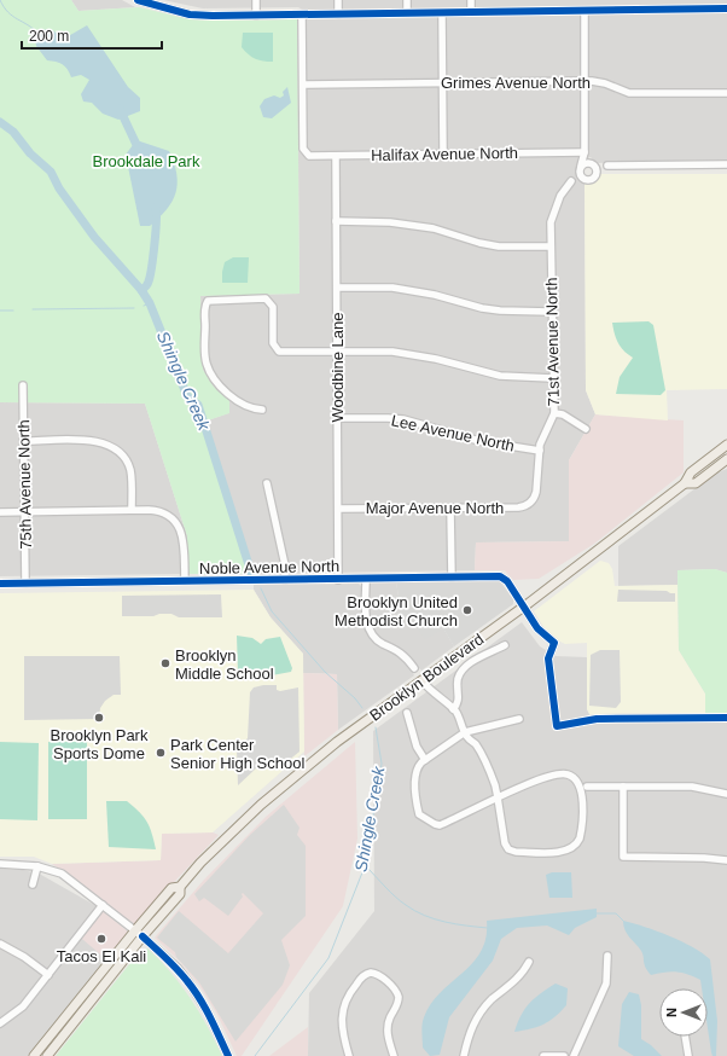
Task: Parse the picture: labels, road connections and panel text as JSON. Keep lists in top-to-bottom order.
{
  "streets": {
    "main road": ["Brooklyn Boulevard"],
    "street": [
      "Grimes Avenue North",
      "Halifax Avenue North",
      "71st Avenue North",
      "Woodbine Lane",
      "Lee Avenue North",
      "75th Avenue North",
      "Major Avenue North",
      "Noble Avenue North"
    ]
  },
  "crossings": [
    ["Grimes Avenue North", "Halifax Avenue North"],
    ["Grimes Avenue North", "71st Avenue North"],
    ["Halifax Avenue North", "71st Avenue North"],
    ["Halifax Avenue North", "Woodbine Lane"],
    ["71st Avenue North", "Lee Avenue North"],
    ["71st Avenue North", "Major Avenue North"],
    ["Woodbine Lane", "Lee Avenue North"],
    ["Woodbine Lane", "Major Avenue North"],
    ["Woodbine Lane", "Noble Avenue North"],
    ["75th Avenue North", "Noble Avenue North"],
    ["Noble Avenue North", "Brooklyn Boulevard"]
  ],
  "water": ["Shingle Creek"],
  "parks": ["Brookdale Park"],
  "places": [
    "Brooklyn United Methodist Church",
    "Brooklyn Middle School",
    "Brooklyn Park Sports Dome",
    "Park Center Senior High School",
    "Tacos El Kali"
  ],
  "scale_bar": "200 m",
  "north": "left"
}
